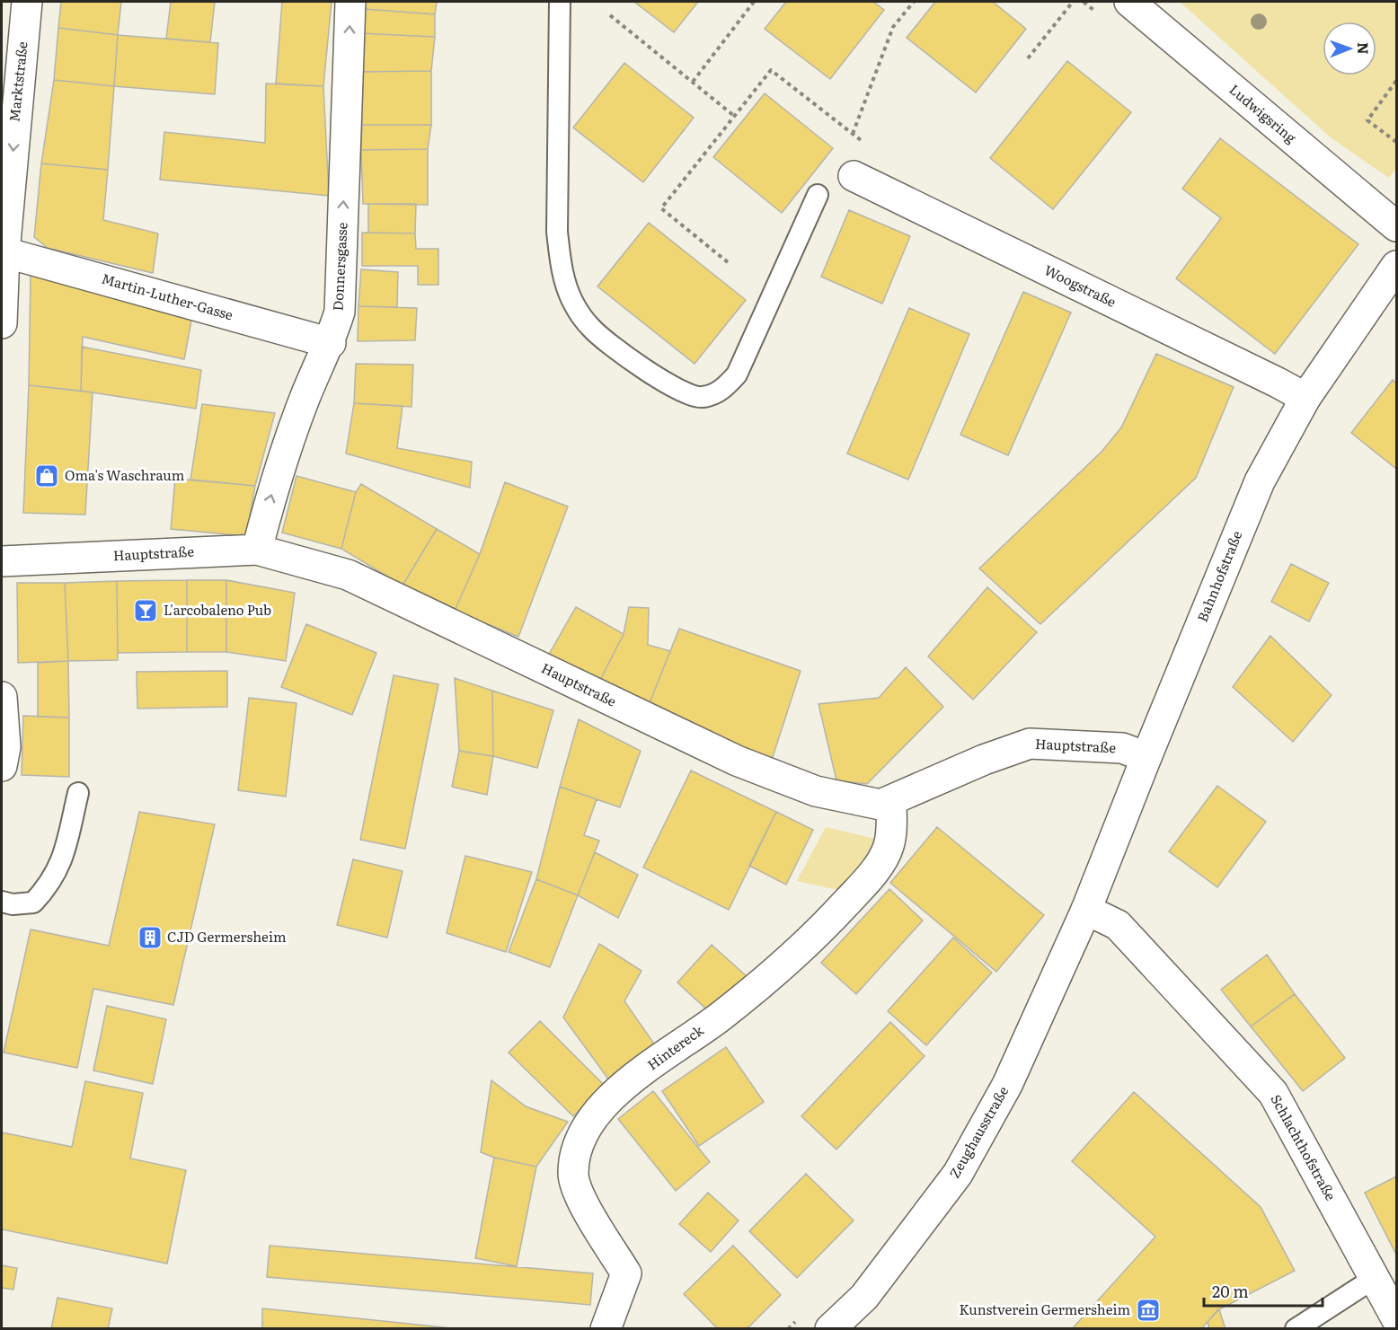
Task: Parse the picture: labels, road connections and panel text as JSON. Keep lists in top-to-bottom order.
{
  "streets": {
    "street": [
      "Marktstraße",
      "Ludwigsring",
      "Donnersgasse",
      "Woogstraße",
      "Martin-Luther-Gasse",
      "Hauptstraße",
      "Bahnhofstraße",
      "Hintereck",
      "Zeughausstraße",
      "Schlachthofstraße"
    ]
  },
  "crossings": [
    ["Marktstraße", "Martin-Luther-Gasse"],
    ["Donnersgasse", "Martin-Luther-Gasse"],
    ["Donnersgasse", "Hauptstraße"],
    ["Woogstraße", "Bahnhofstraße"],
    ["Hauptstraße", "Bahnhofstraße"],
    ["Hauptstraße", "Hintereck"],
    ["Bahnhofstraße", "Zeughausstraße"],
    ["Bahnhofstraße", "Schlachthofstraße"],
    ["Zeughausstraße", "Schlachthofstraße"]
  ],
  "one_way": ["Marktstraße", "Donnersgasse"],
  "places": {
    "shop": ["Oma's Waschraum"],
    "bar": ["L'arcobaleno Pub"],
    "building": ["CJD Germersheim"],
    "museum": ["Kunstverein Germersheim"]
  },
  "scale_bar": "20 m",
  "north": "right"
}
